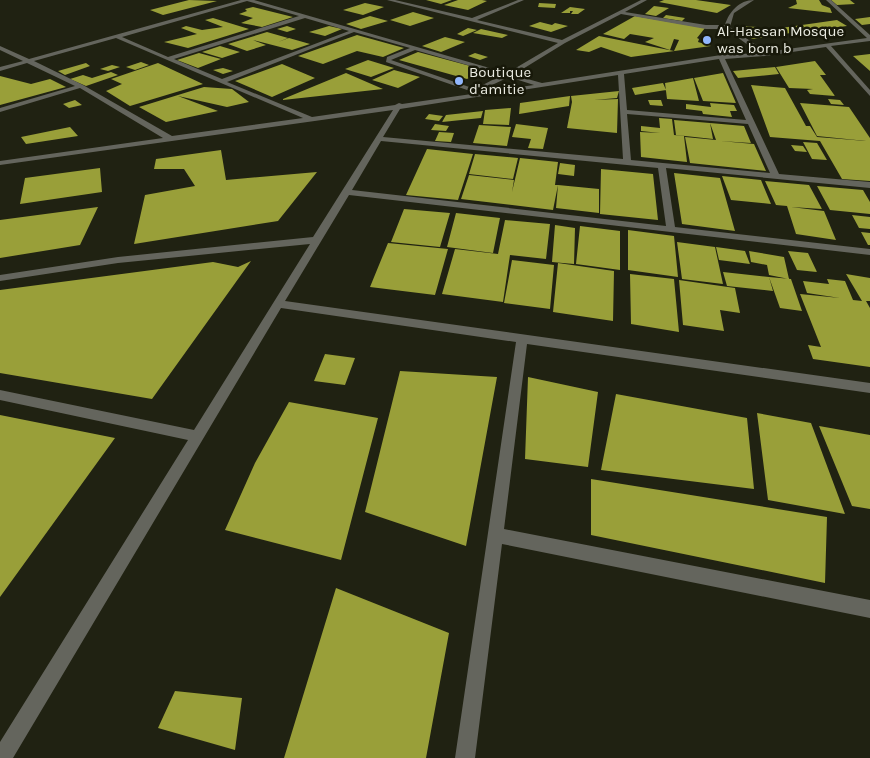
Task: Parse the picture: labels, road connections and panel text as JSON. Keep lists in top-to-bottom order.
{
  "places": ["Al-Hassan Mosque was born b", "Boutique d'amitie"]
}
